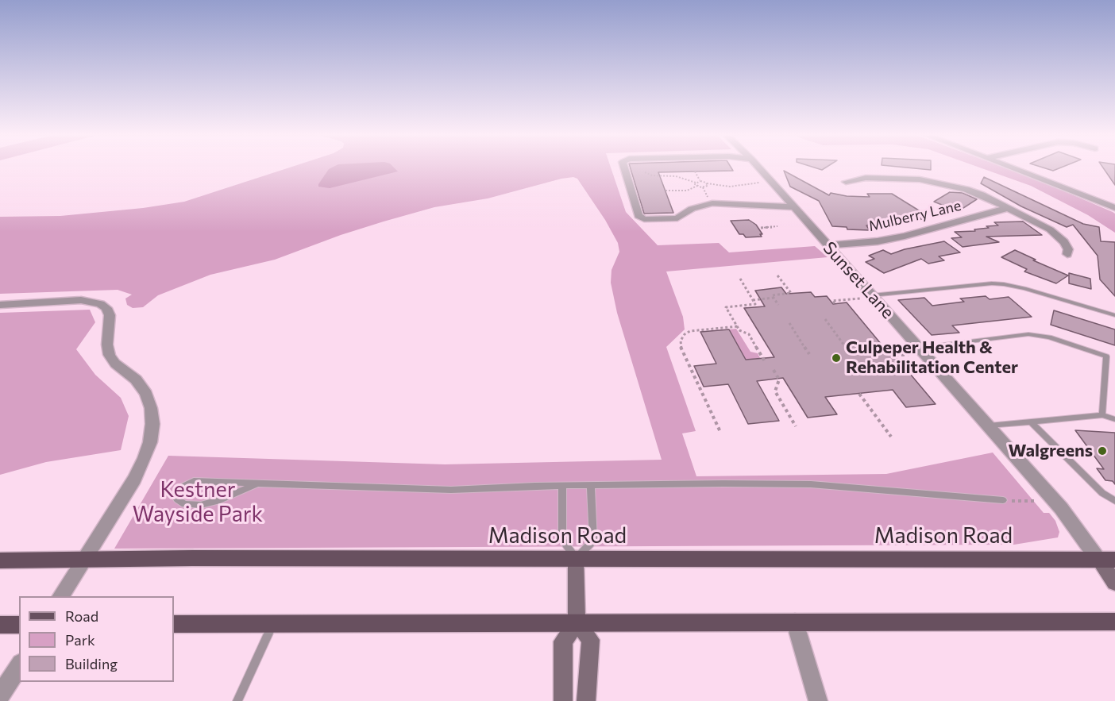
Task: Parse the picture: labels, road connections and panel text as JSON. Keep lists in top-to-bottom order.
{
  "streets": {
    "main road": ["Madison Road"],
    "street": ["Mulberry Lane", "Sunset Lane"]
  },
  "crossings": [
    ["Mulberry Lane", "Sunset Lane"],
    ["Sunset Lane", "Madison Road"]
  ],
  "parks": ["Kestner Wayside Park"],
  "places": ["Culpeper Health & Rehabilitation Center", "Walgreens"],
  "legend": ["Road", "Park", "Building"]
}
